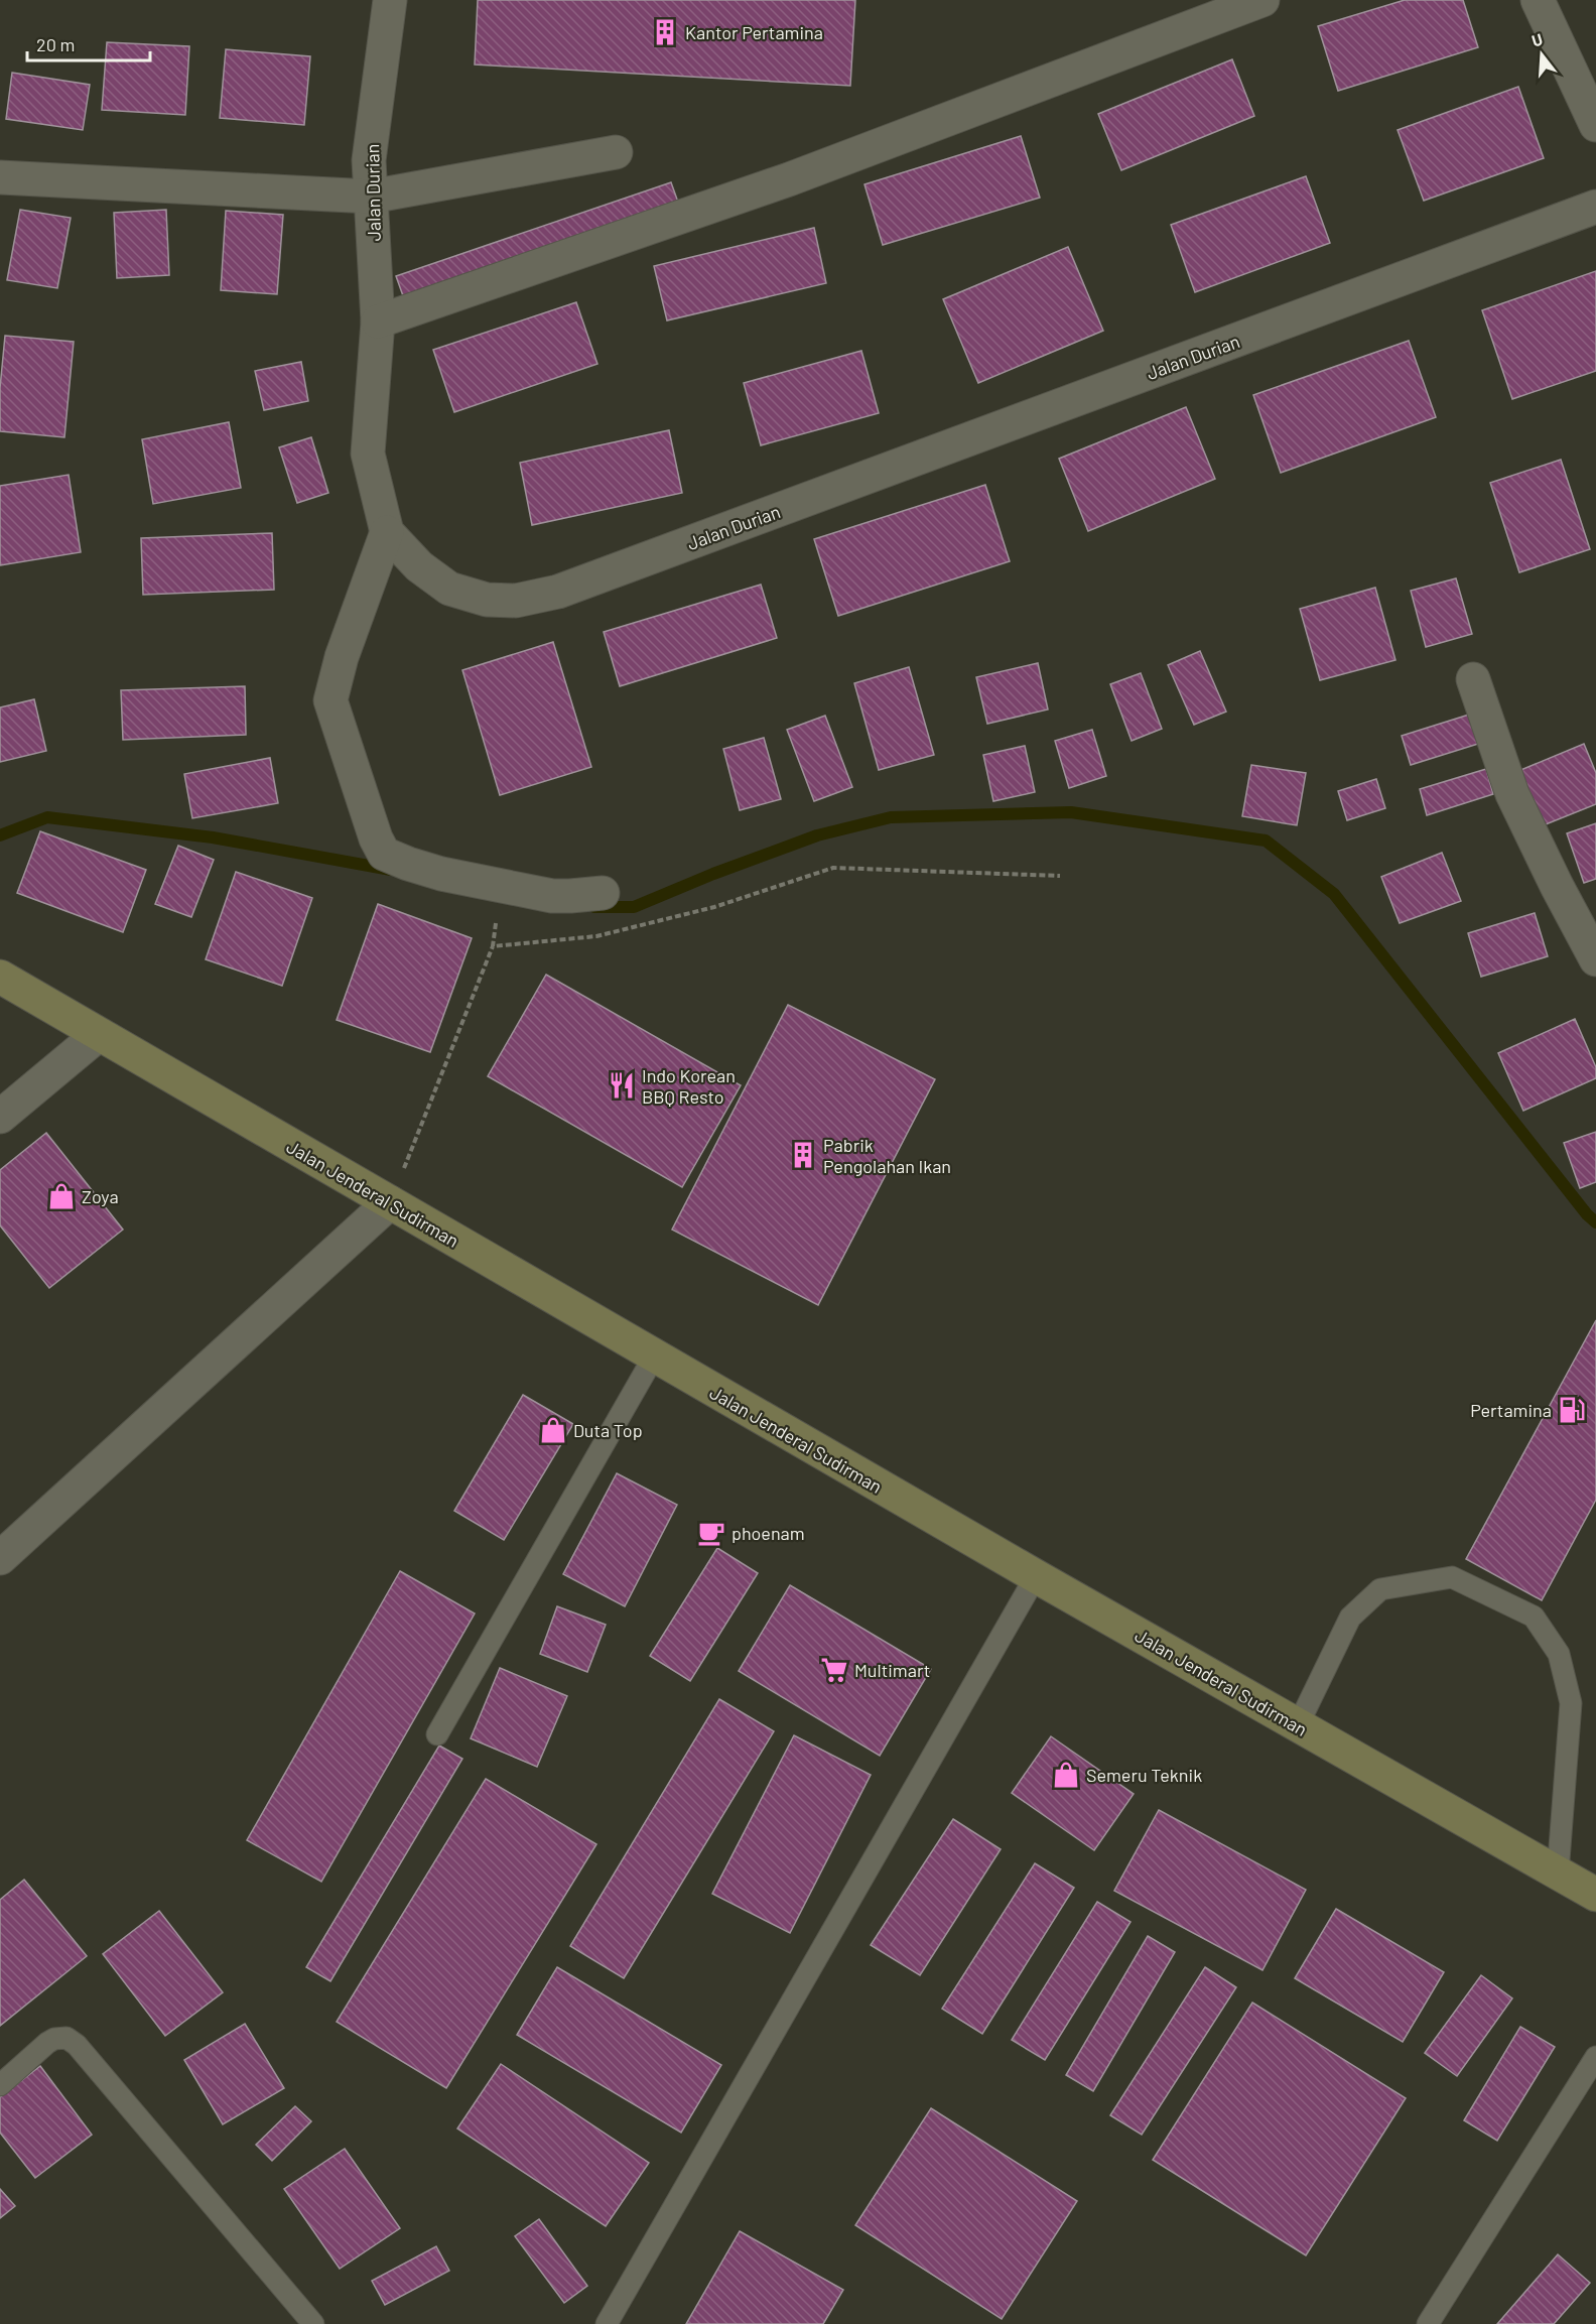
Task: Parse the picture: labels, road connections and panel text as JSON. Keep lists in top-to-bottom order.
{
  "streets": {
    "main road": ["Jalan Jenderal Sudirman"],
    "street": ["Jalan Durian"]
  },
  "places": {
    "building": ["Kantor Pertamina", "Pabrik Pengolahan Ikan"],
    "restaurant": ["Indo Korean BBQ Resto"],
    "shop": ["Zoya", "Duta Top", "Semeru Teknik"],
    "fuel station": ["Pertamina"],
    "cafe": ["phoenam"],
    "supermarket": ["Multimart"]
  },
  "scale_bar": "20 m",
  "north": "top"
}
